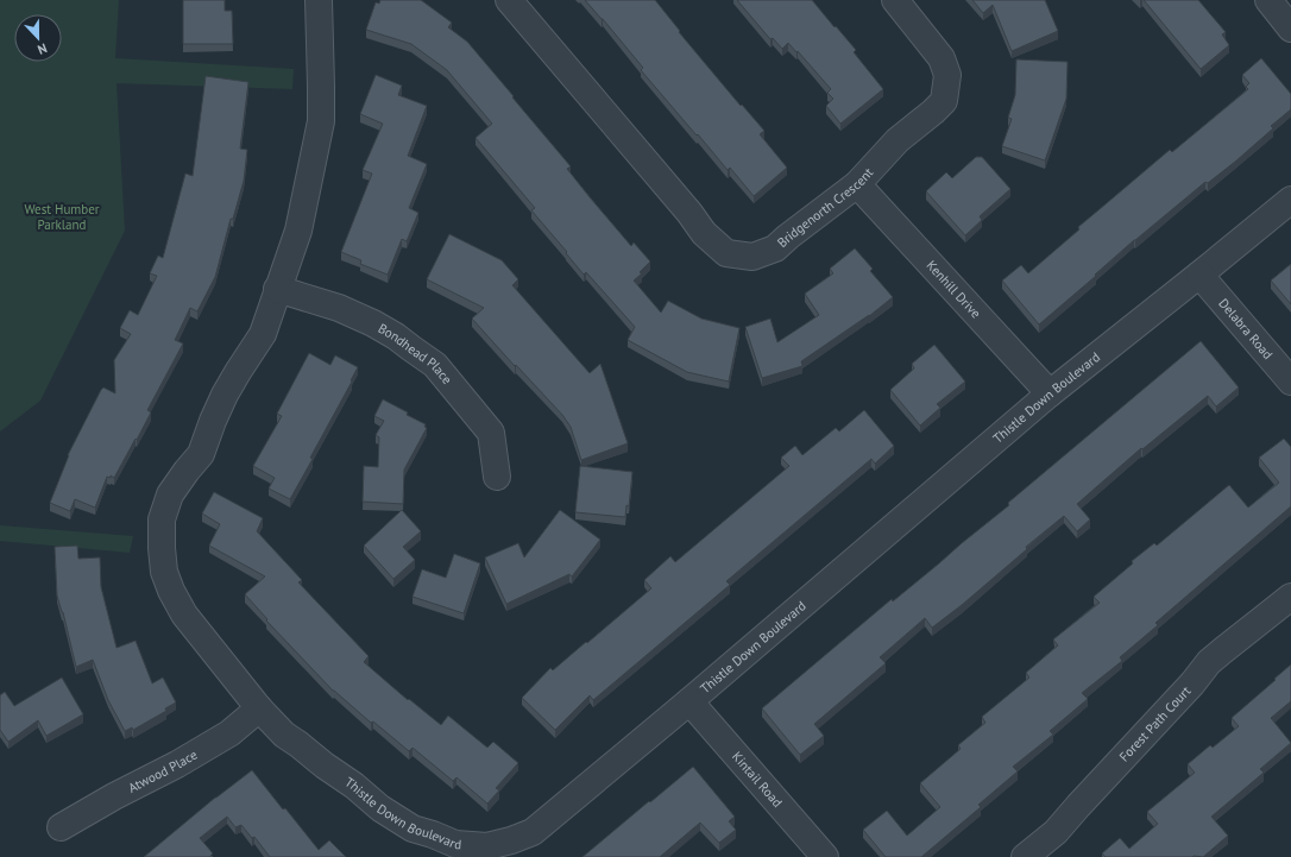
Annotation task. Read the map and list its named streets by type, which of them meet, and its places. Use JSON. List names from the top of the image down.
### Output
{
  "streets": {
    "street": [
      "Bridgenorth Crescent",
      "Kenhill Drive",
      "Delabra Road",
      "Bondhead Place",
      "Thistle Down Boulevard",
      "Forest Path Court",
      "Atwood Place",
      "Kintail Road"
    ]
  },
  "crossings": [
    ["Bridgenorth Crescent", "Kenhill Drive"],
    ["Kenhill Drive", "Thistle Down Boulevard"],
    ["Delabra Road", "Thistle Down Boulevard"],
    ["Bondhead Place", "Thistle Down Boulevard"],
    ["Thistle Down Boulevard", "Atwood Place"],
    ["Thistle Down Boulevard", "Kintail Road"]
  ],
  "parks": ["West Humber Parkland"],
  "north": "bottom"
}
